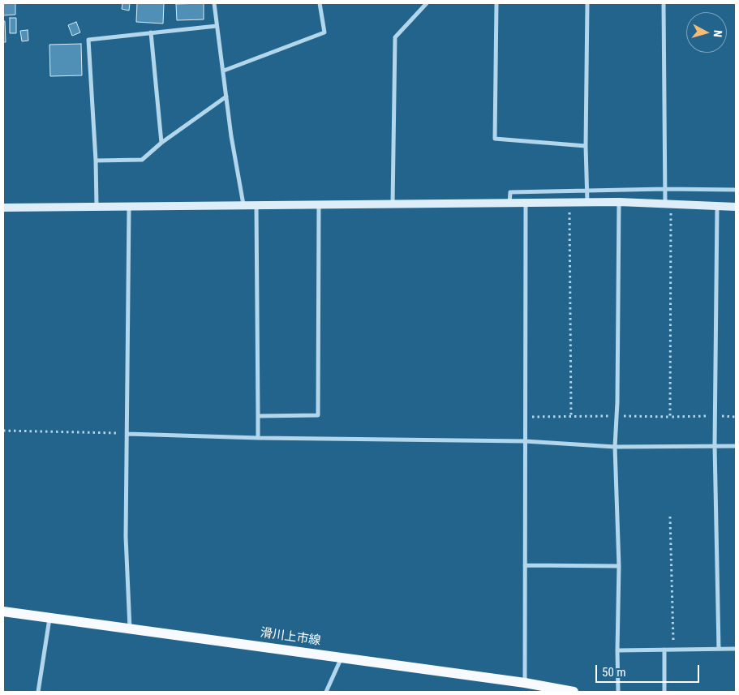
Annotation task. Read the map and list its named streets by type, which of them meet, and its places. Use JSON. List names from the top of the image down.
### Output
{
  "streets": {
    "main road": ["滑川上市線"]
  },
  "scale_bar": "50 m",
  "north": "right"
}
